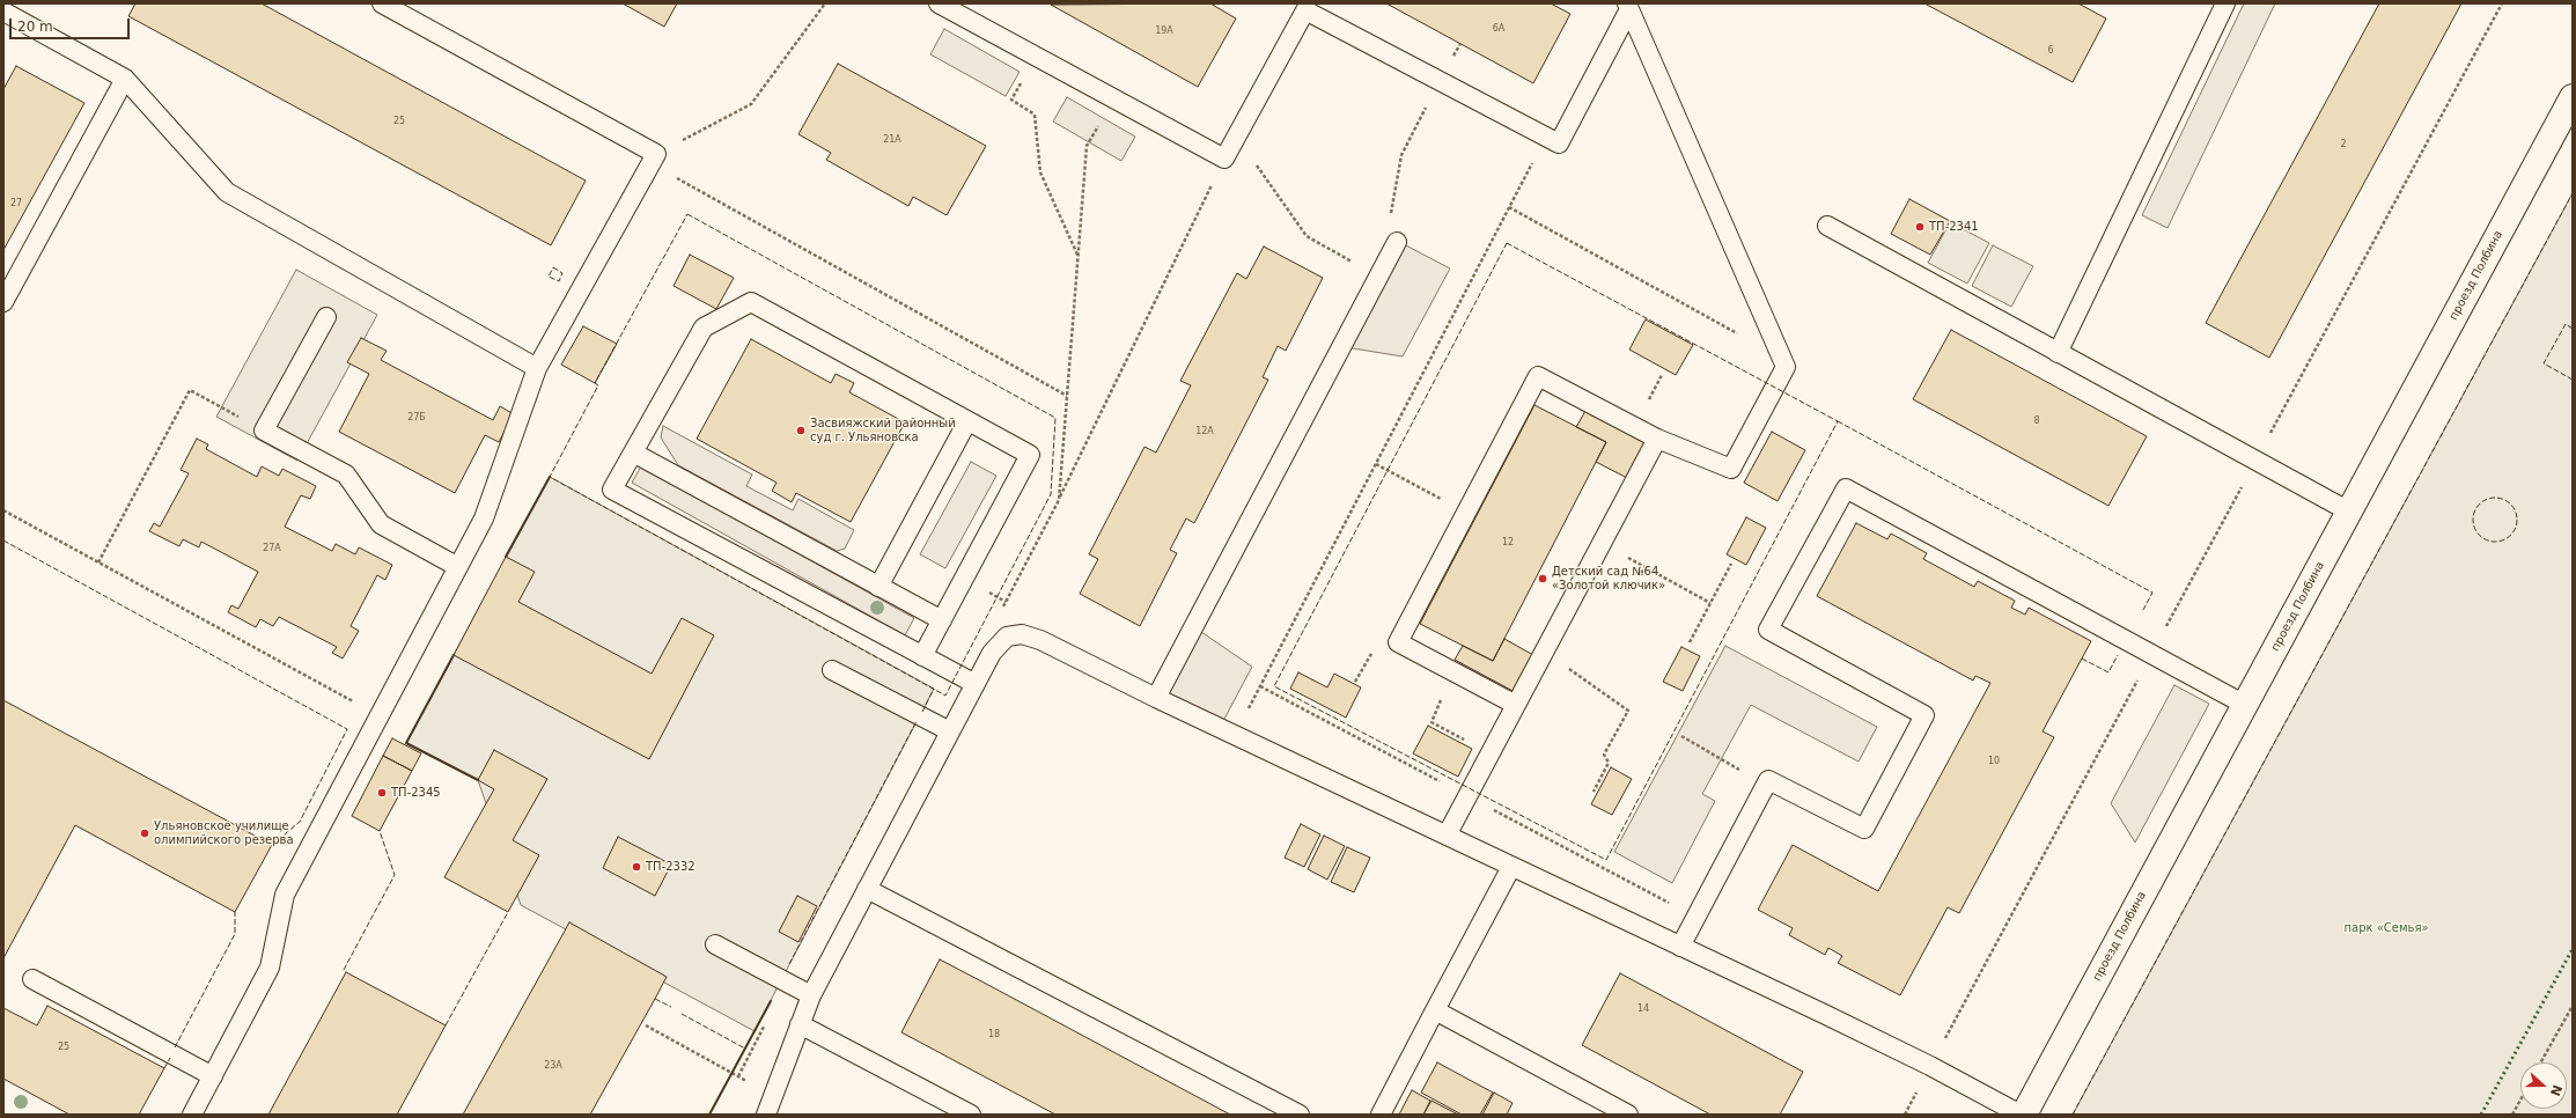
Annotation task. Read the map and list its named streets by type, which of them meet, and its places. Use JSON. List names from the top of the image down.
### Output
{
  "streets": {
    "street": ["проезд Полбина"]
  },
  "parks": ["парк «Семья»"],
  "places": [
    "ТП-2341",
    "Засвияжский районный суд г. Ульяновска",
    "Детский сад №64 «Золотой ключик»",
    "ТП-2345",
    "Ульяновское училище олимпийского резерва",
    "ТП-2332"
  ],
  "house_numbers": [
    "6А",
    "19А",
    "6",
    "25",
    "21А",
    "2",
    "27",
    "27Б",
    "8",
    "12А",
    "12",
    "27А",
    "10",
    "14",
    "18",
    "25",
    "23А"
  ],
  "scale_bar": "20 m",
  "north": "right"
}
